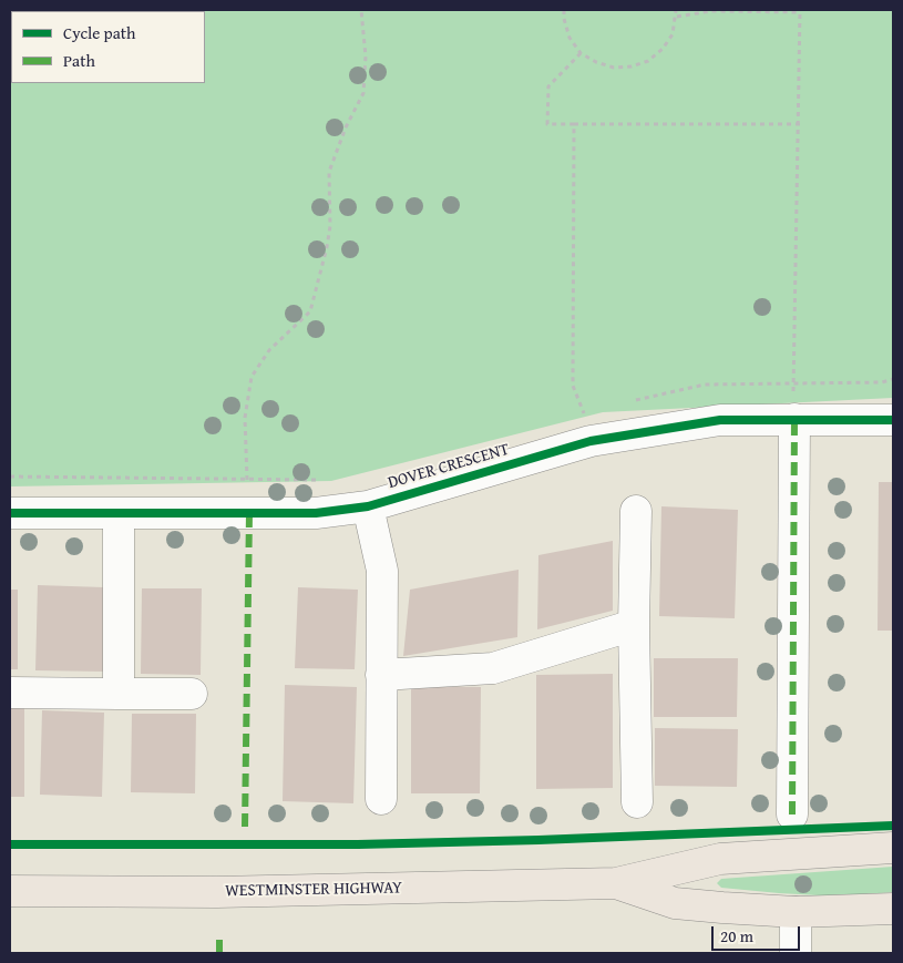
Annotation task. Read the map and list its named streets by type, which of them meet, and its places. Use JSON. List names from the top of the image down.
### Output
{
  "streets": {
    "main road": ["WESTMINSTER HIGHWAY"],
    "street": ["DOVER CRESCENT"]
  },
  "legend": ["Cycle path", "Path"],
  "scale_bar": "20 m"
}
